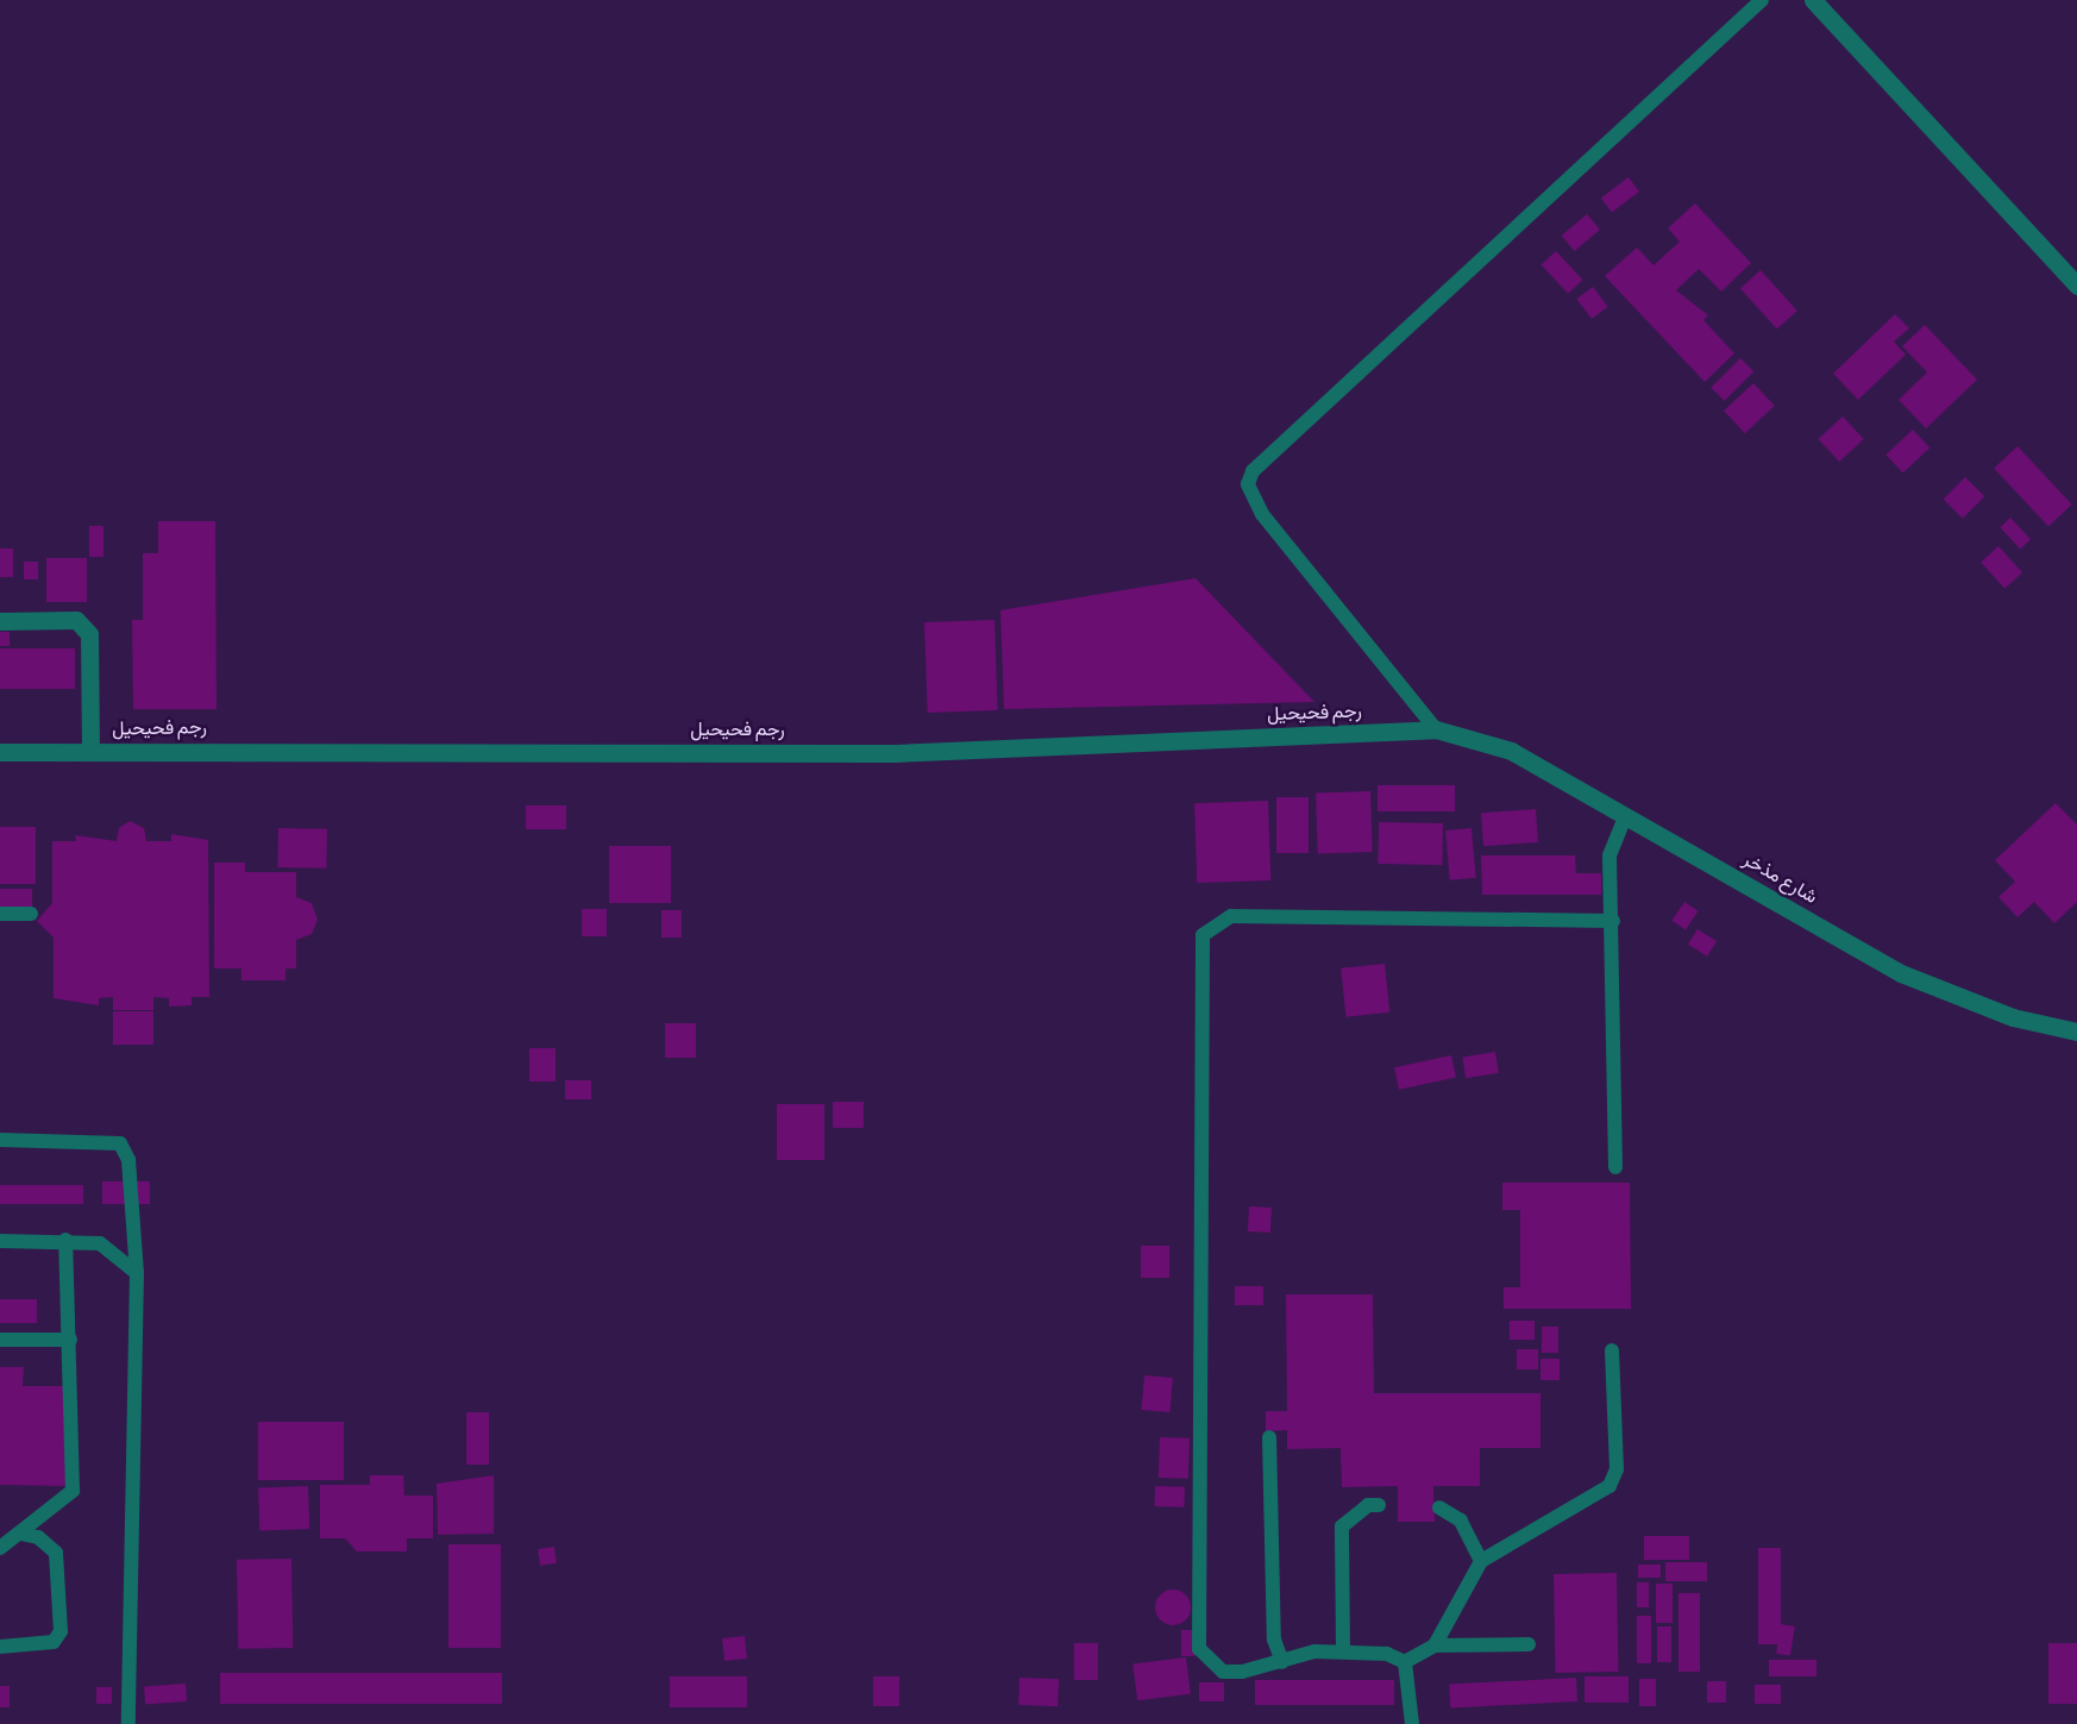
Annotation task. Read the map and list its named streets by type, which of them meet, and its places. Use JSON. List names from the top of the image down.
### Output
{
  "streets": {
    "street": ["رجم فحيحيل", "شارع مذخر"]
  },
  "crossings": [
    ["رجم فحيحيل", "شارع مذخر"]
  ]
}
